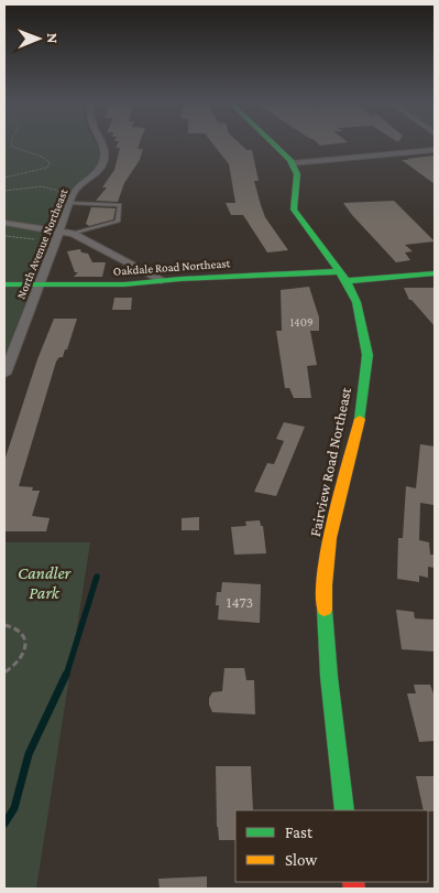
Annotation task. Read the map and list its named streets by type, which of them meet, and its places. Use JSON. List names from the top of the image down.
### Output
{
  "streets": {
    "street": ["North Avenue Northeast", "Oakdale Road Northeast", "Fairview Road Northeast"]
  },
  "crossings": [
    ["North Avenue Northeast", "Oakdale Road Northeast"],
    ["Oakdale Road Northeast", "Fairview Road Northeast"]
  ],
  "parks": ["Candler Park"],
  "house_numbers": ["1409", "1473"],
  "legend": ["Fast", "Slow"],
  "north": "right"
}
